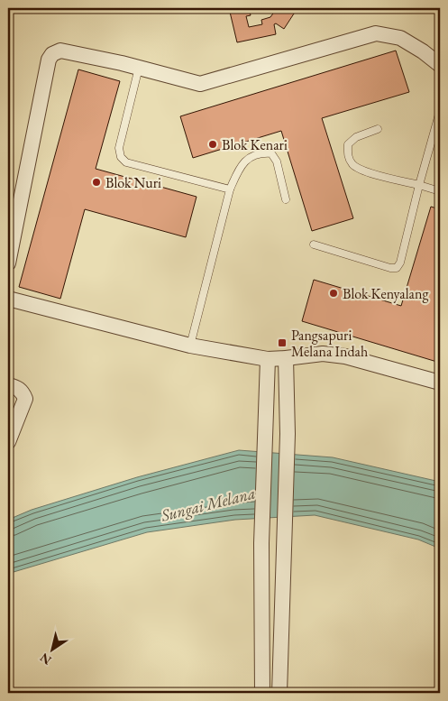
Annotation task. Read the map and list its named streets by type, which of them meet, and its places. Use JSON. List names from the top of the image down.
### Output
{
  "water": ["Sungai Melana"],
  "places": {
    "other": ["Blok Kenari", "Blok Nuri", "Blok Kenyalang"],
    "transit": ["Pangsapuri Melana Indah"]
  },
  "north": "bottom left"
}
